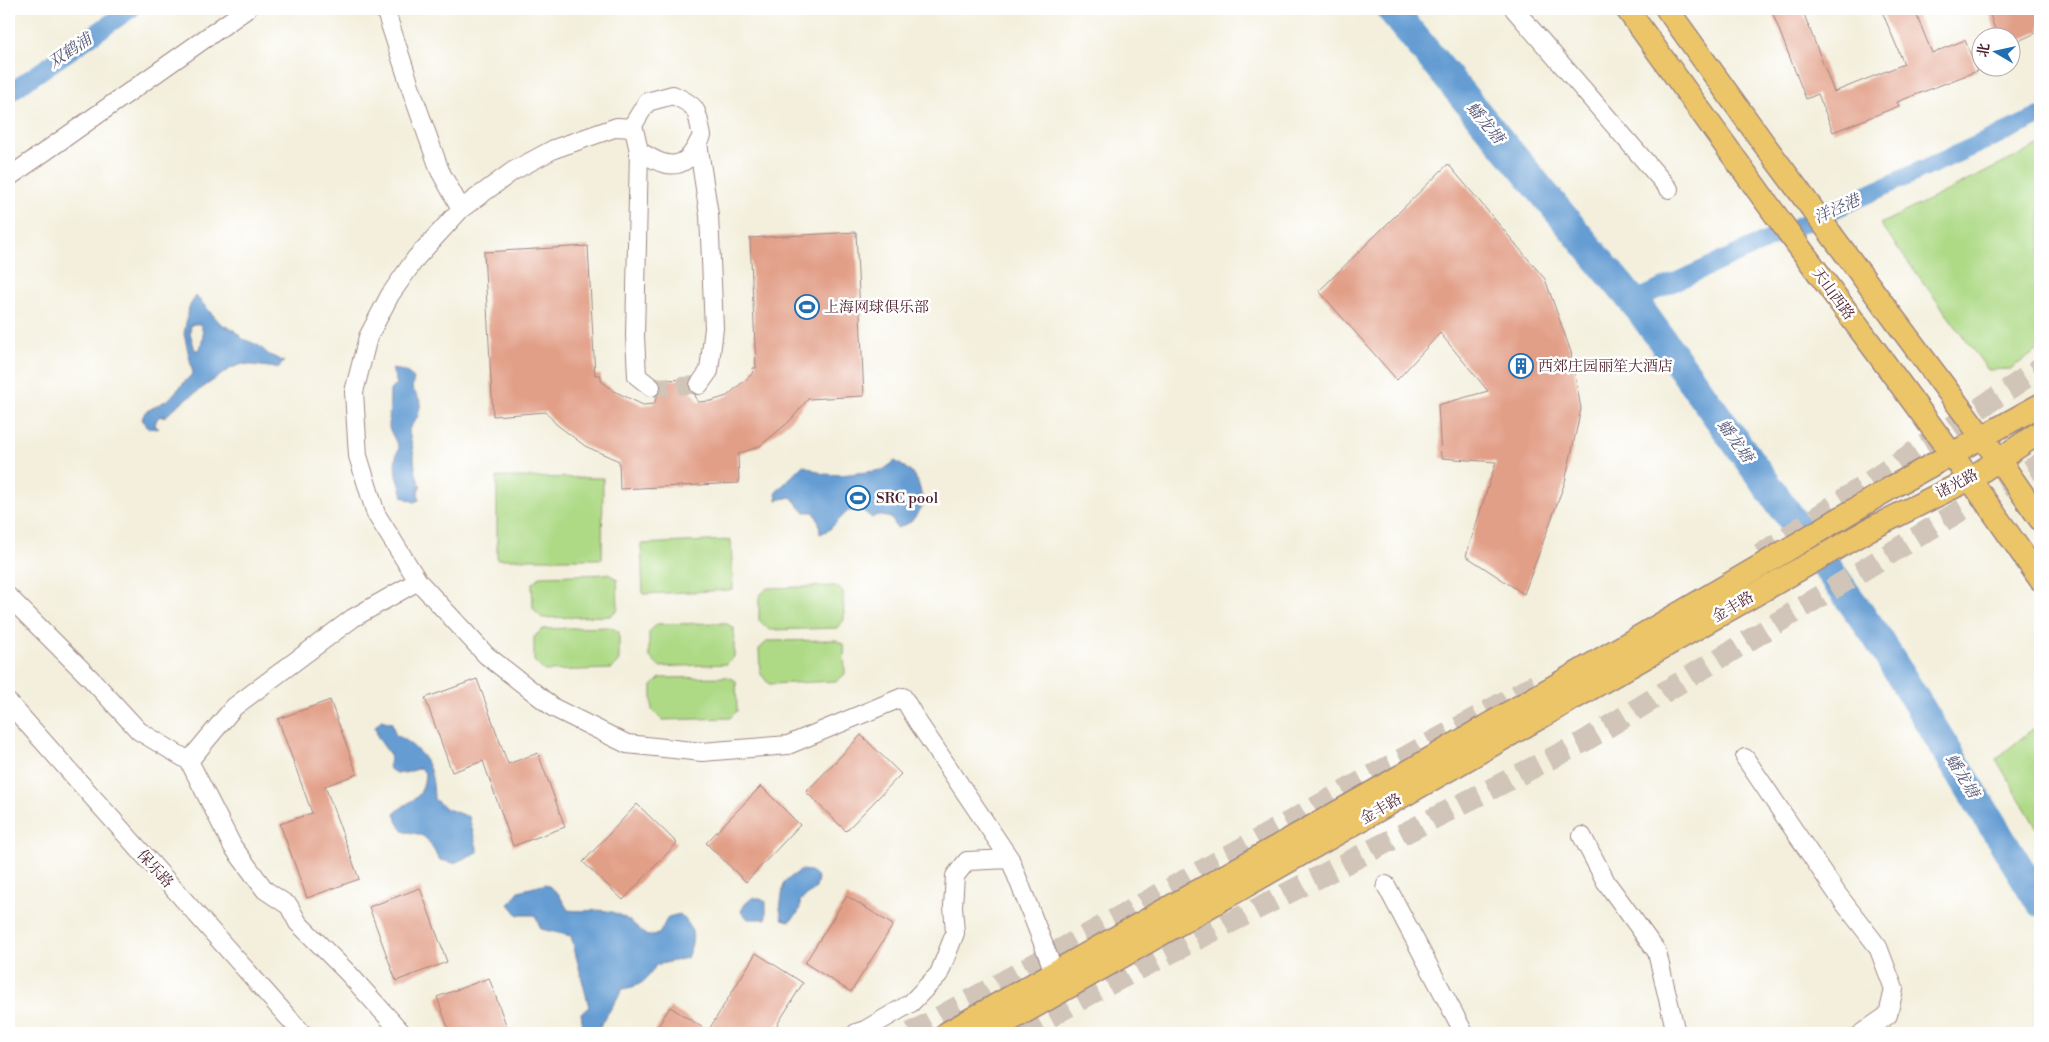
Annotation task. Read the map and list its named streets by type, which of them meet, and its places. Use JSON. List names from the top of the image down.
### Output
{
  "streets": {
    "main road": ["天山西路", "诸光路", "金丰路"],
    "street": ["保乐路"]
  },
  "crossings": [
    ["天山西路", "诸光路"],
    ["诸光路", "金丰路"]
  ],
  "water": ["双鹤浦", "蟠龙塘", "洋泾港"],
  "places": {
    "sports": ["上海网球俱乐部", "SRC pool"],
    "building": ["西郊庄园丽笙大酒店"]
  },
  "north": "left"
}
